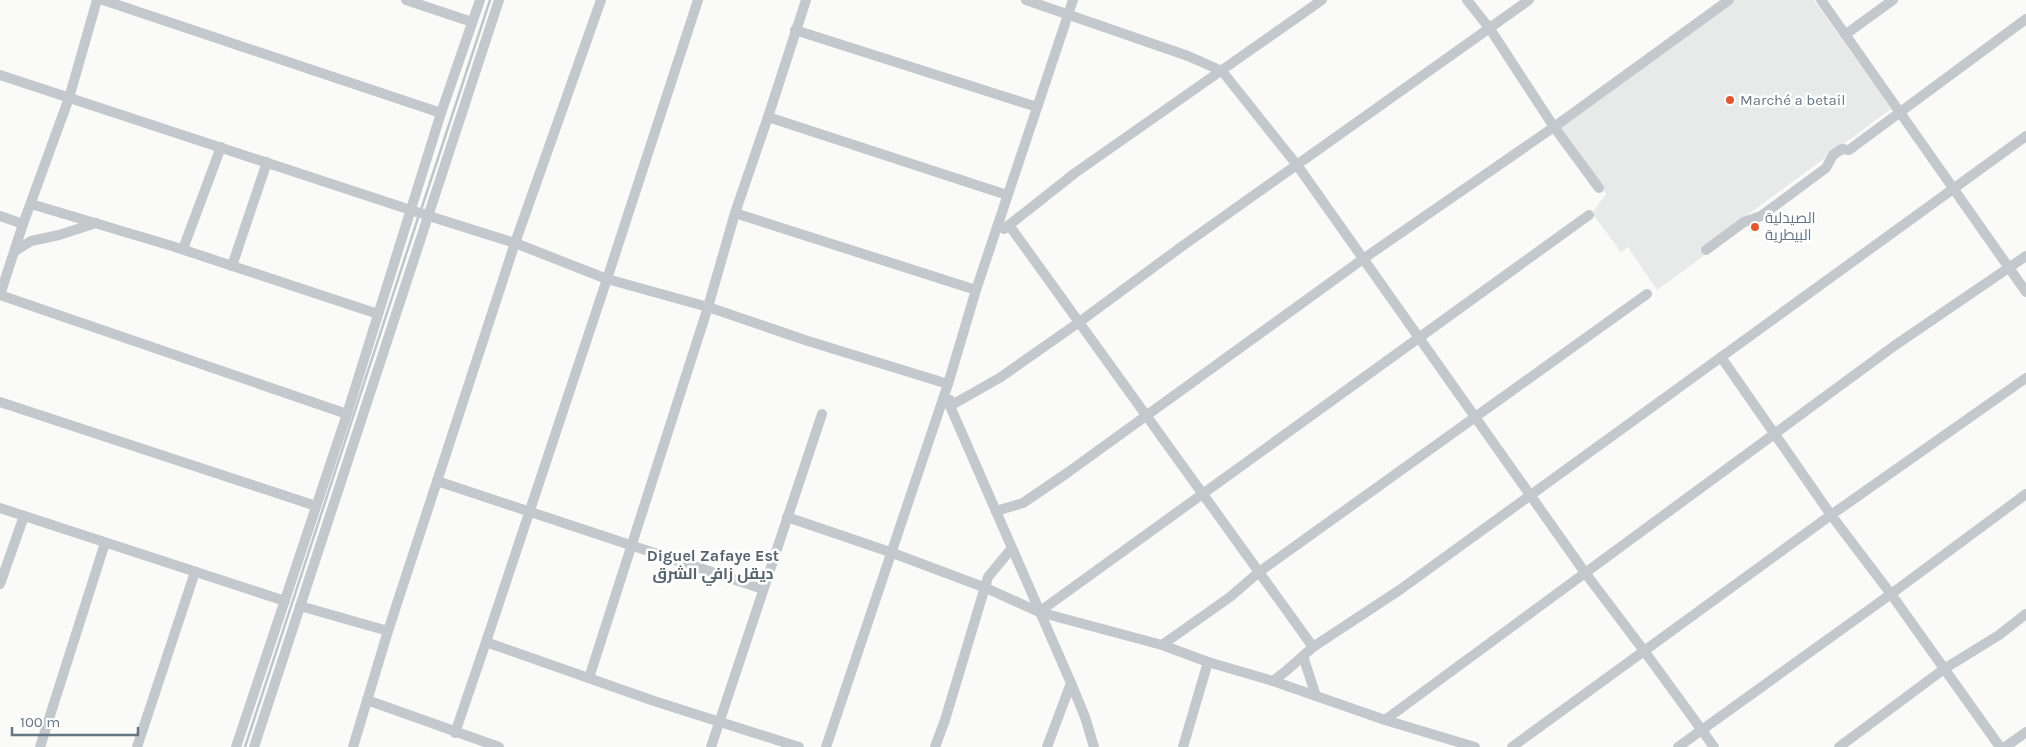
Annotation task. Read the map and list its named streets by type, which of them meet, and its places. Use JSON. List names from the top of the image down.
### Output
{
  "districts": ["Diguel Zafaye Est ديقل زافي الشرق"],
  "places": ["Marché a betail", "الصيدلية البيطرية"],
  "scale_bar": "100 m"
}
